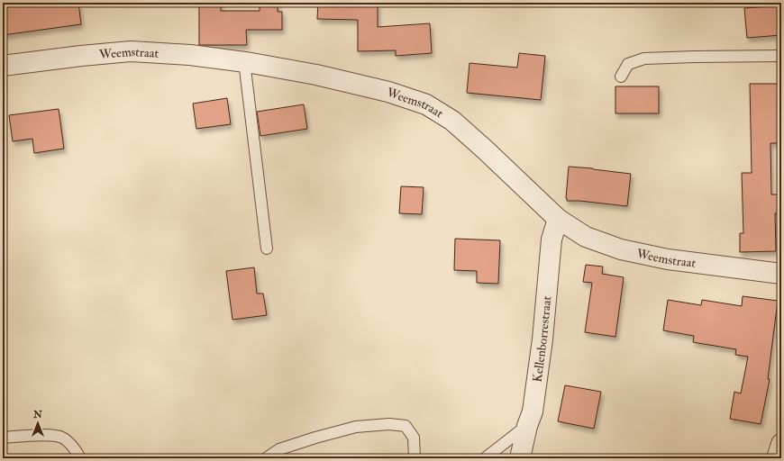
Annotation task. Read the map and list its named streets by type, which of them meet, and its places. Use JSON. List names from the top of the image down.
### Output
{
  "streets": {
    "street": ["Weemstraat", "Kellenborrestraat"]
  },
  "crossings": [
    ["Weemstraat", "Kellenborrestraat"]
  ],
  "north": "top"
}
